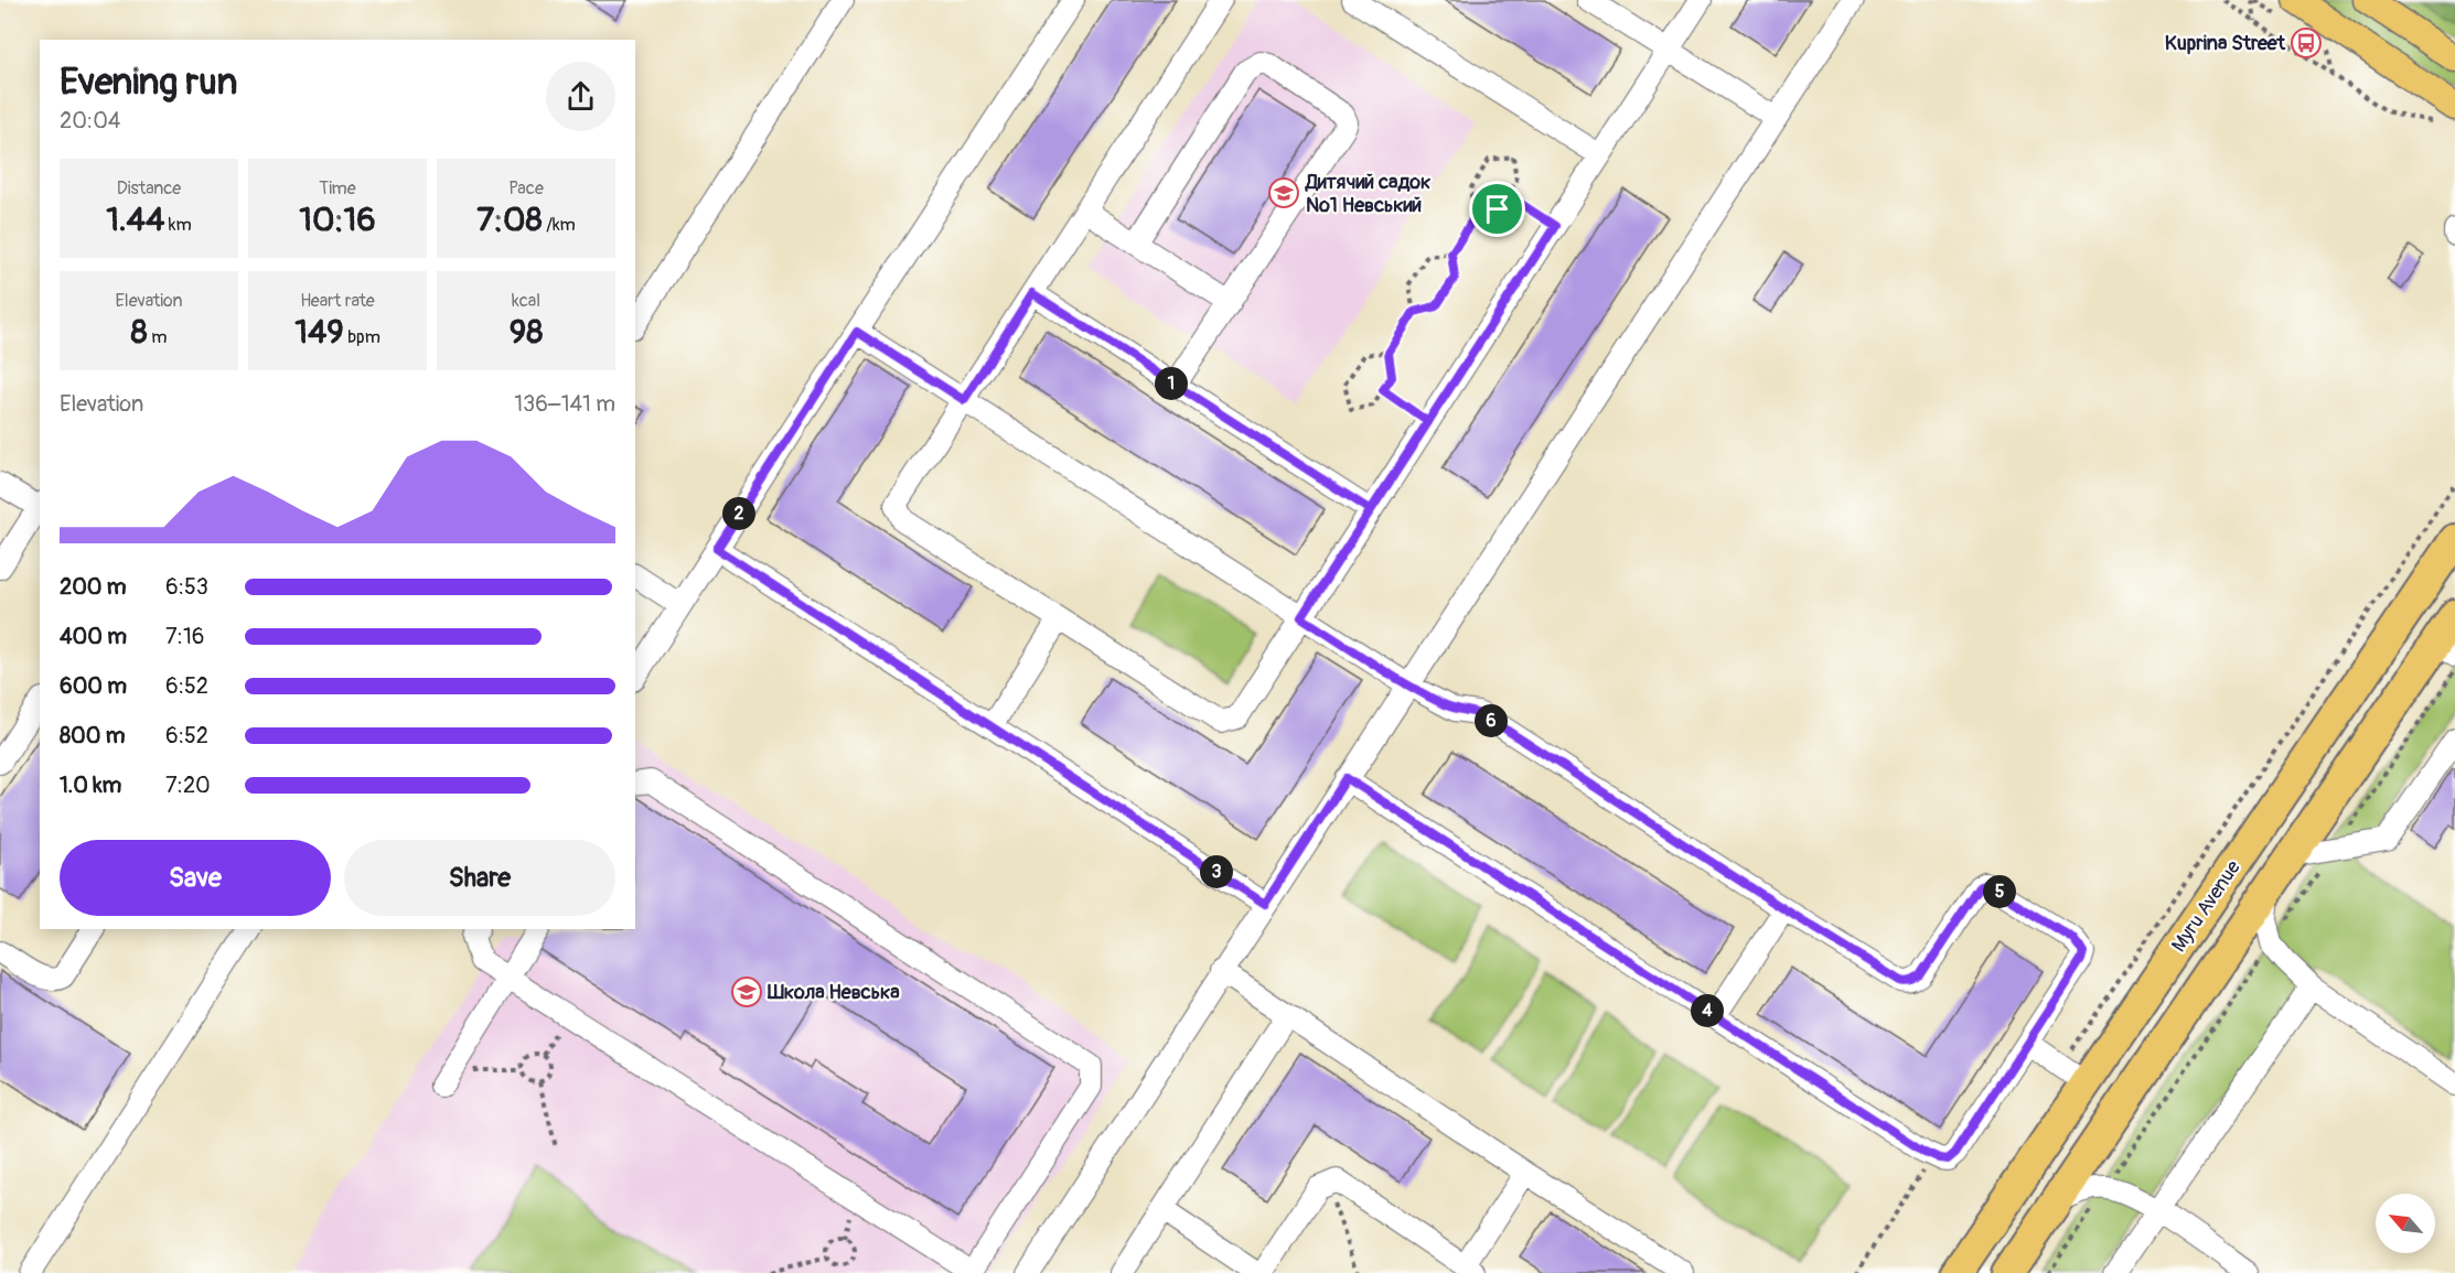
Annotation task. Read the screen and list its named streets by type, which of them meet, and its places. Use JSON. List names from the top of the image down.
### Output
{
  "streets": {
    "highway": ["Myru Avenue"]
  },
  "places": {
    "bus stop": ["Kuprina Street"],
    "school or university": ["Дитячий садок №1 Невський", "Школа Невська"]
  },
  "north": "top left",
  "page": {
    "heading": ["Evening run", "20:04"],
    "stats": [
      ["Distance", "1.44 km"],
      ["Time", "10:16"],
      ["Pace", "7:08 /km"],
      ["Elevation", "8 m"],
      ["Heart rate", "149 bpm"],
      ["kcal", "98"]
    ],
    "pins": [
      "1",
      "2",
      "6",
      "3",
      "5",
      "4"
    ],
    "chart": ["Elevation", "136–141 m"],
    "list": [
      {
        "name": "200 m",
        "note": "6:53"
      },
      {
        "name": "400 m",
        "note": "7:16"
      },
      {
        "name": "600 m",
        "note": "6:52"
      },
      {
        "name": "800 m",
        "note": "6:52"
      },
      {
        "name": "1.0 km",
        "note": "7:20"
      }
    ],
    "buttons": ["Save", "Share"]
  }
}
